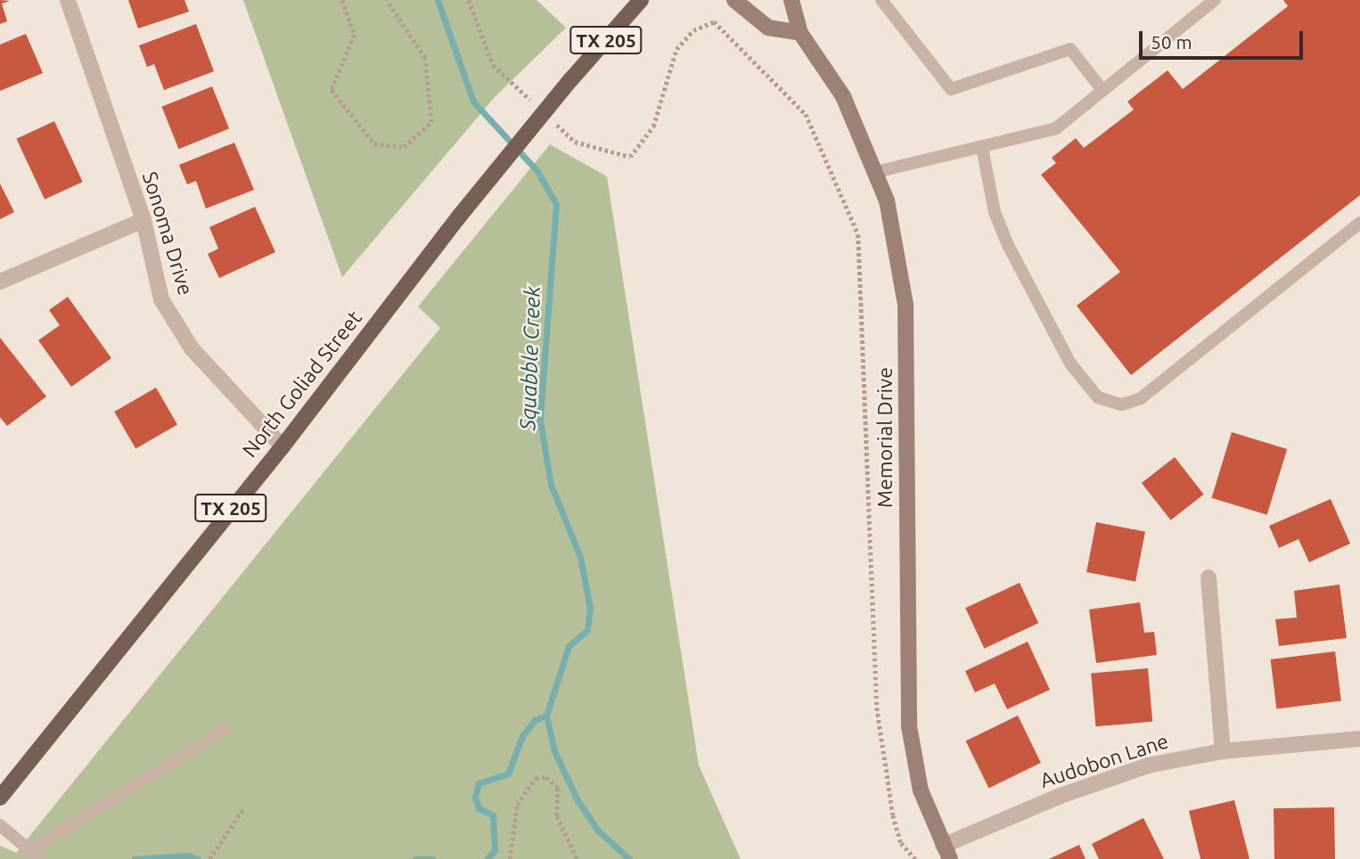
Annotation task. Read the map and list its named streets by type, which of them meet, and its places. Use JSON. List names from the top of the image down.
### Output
{
  "streets": {
    "main road": ["TX 205", "North Goliad Street"],
    "street": ["Sonoma Drive", "Memorial Drive", "Audobon Lane"]
  },
  "crossings": [
    ["Sonoma Drive", "North Goliad Street"],
    ["Memorial Drive", "Audobon Lane"]
  ],
  "water": ["Squabble Creek"],
  "scale_bar": "50 m"
}
